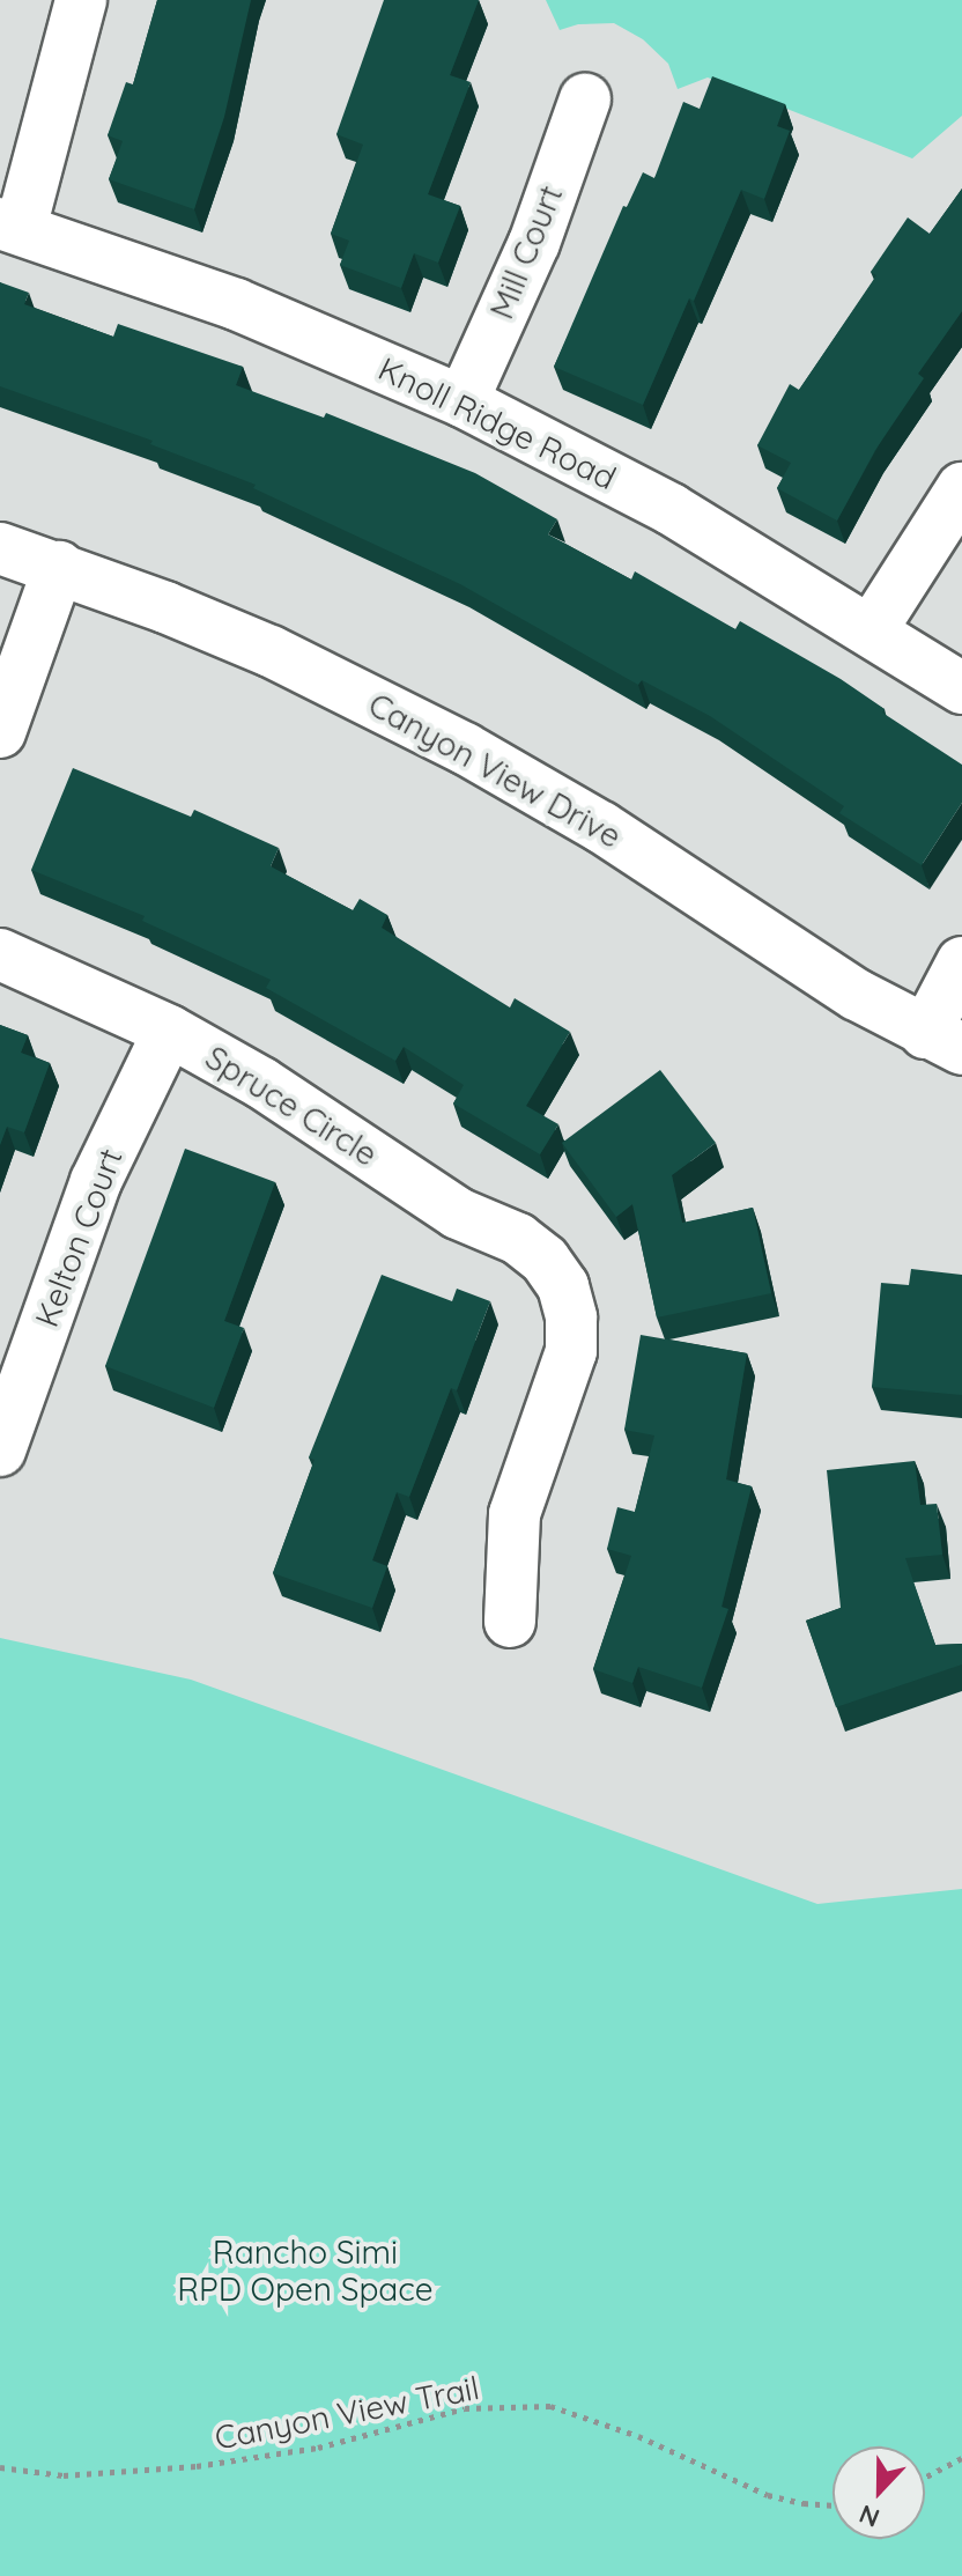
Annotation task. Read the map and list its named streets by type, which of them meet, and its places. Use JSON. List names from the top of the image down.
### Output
{
  "streets": {
    "street": [
      "Mill Court",
      "Knoll Ridge Road",
      "Canyon View Drive",
      "Spruce Circle",
      "Kelton Court"
    ],
    "path": ["Canyon View Trail"]
  },
  "crossings": [
    ["Mill Court", "Knoll Ridge Road"],
    ["Spruce Circle", "Kelton Court"]
  ],
  "parks": ["Rancho Simi RPD Open Space"],
  "north": "bottom"
}
